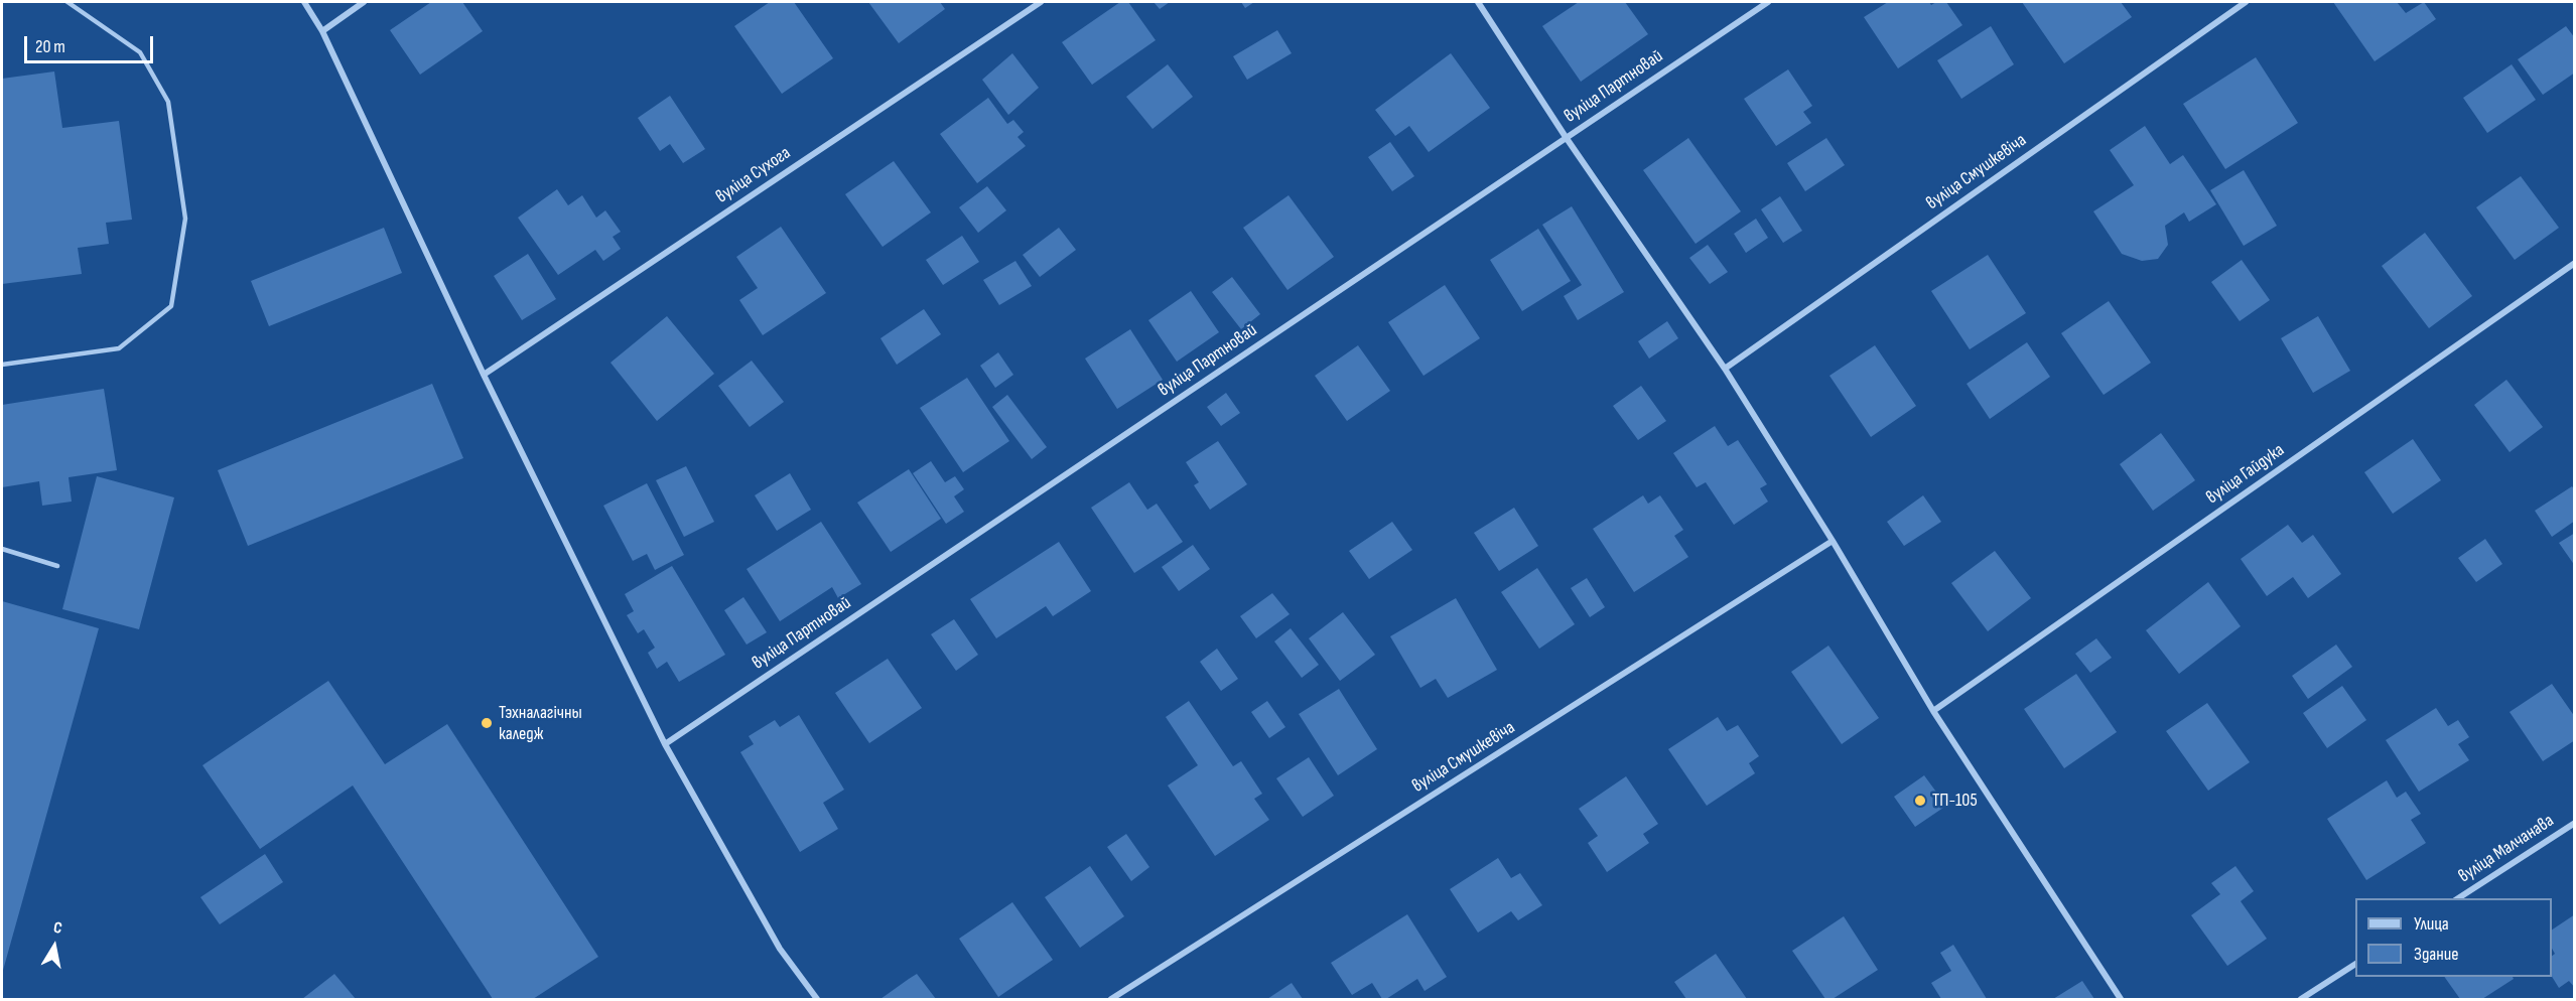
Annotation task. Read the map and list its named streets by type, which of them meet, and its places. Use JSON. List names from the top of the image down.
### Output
{
  "streets": {
    "street": [
      "вуліца Партновай",
      "вуліца Смушкевіча",
      "вуліца Сухога",
      "вуліца Гайдука",
      "вуліца Малчанава"
    ]
  },
  "places": ["Тэхналагічны каледж", "ТП-105"],
  "legend": ["Улица", "Здание"],
  "scale_bar": "20 m",
  "north": "top"
}
